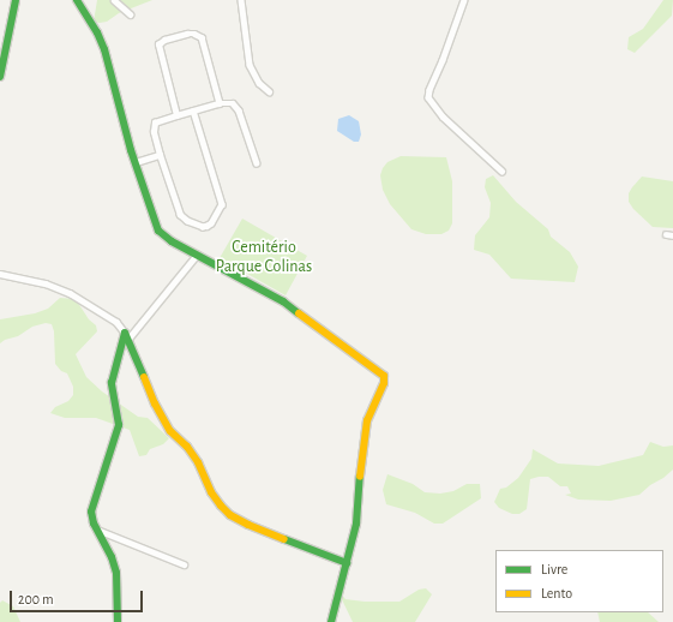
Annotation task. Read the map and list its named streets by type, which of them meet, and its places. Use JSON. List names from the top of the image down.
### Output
{
  "parks": ["Cemitério Parque Colinas"],
  "legend": ["Livre", "Lento"],
  "scale_bar": "200 m"
}
